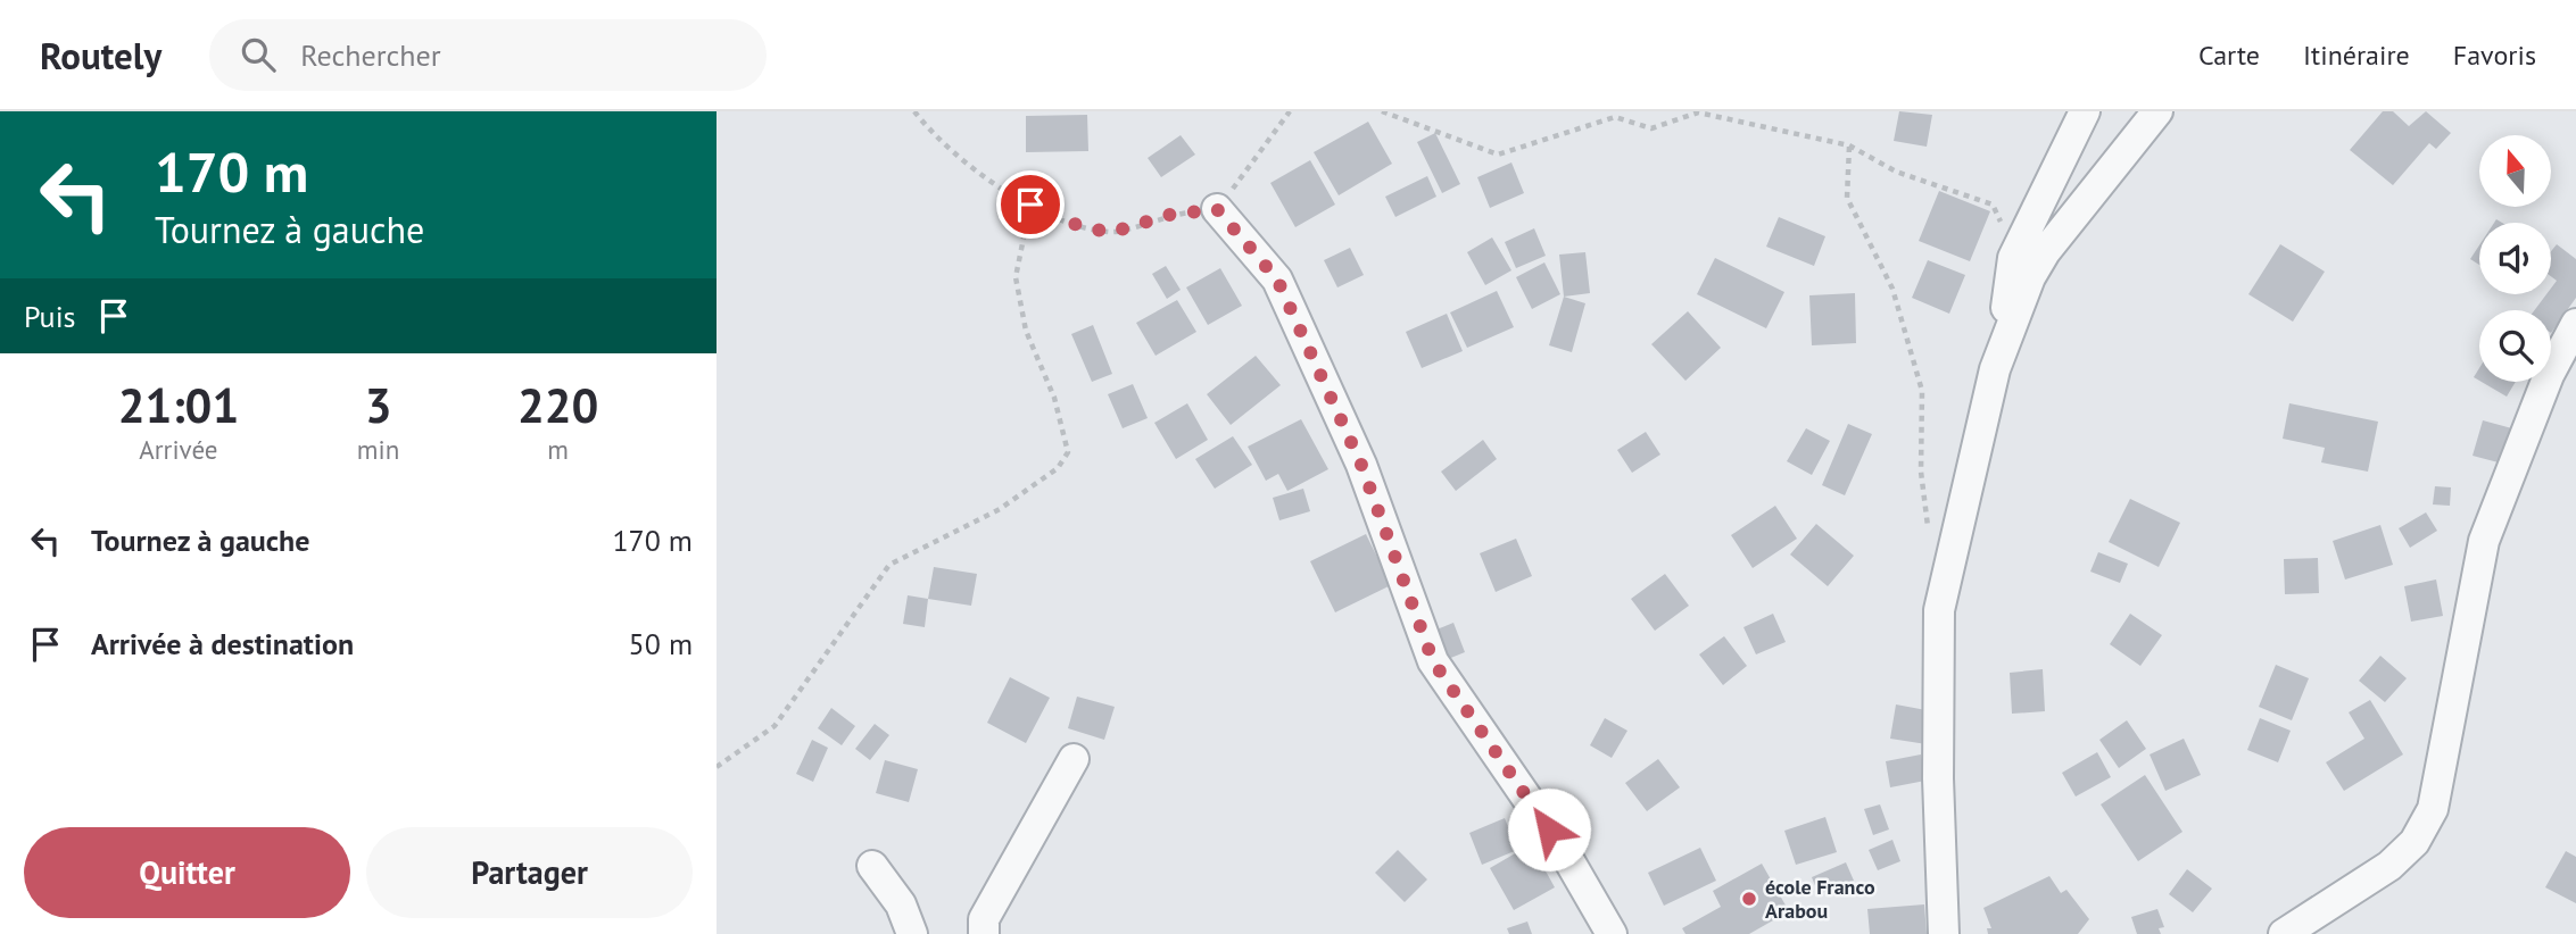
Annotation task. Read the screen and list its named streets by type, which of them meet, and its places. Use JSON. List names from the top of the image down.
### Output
{
  "places": ["école Franco Arabou"],
  "north": "top",
  "page": {
    "header": "Routely",
    "search": "Rechercher",
    "nav": ["Carte", "Itinéraire", "Favoris"],
    "turn": ["170 m", "Tournez à gauche"],
    "then": "Puis",
    "eta": [
      "21:01",
      "Arrivée",
      "3",
      "min",
      "220",
      "m"
    ],
    "list": [
      {
        "name": "Tournez à gauche",
        "value": "170 m"
      },
      {
        "name": "Arrivée à destination",
        "value": "50 m"
      }
    ],
    "buttons": ["Quitter", "Partager"]
  }
}
